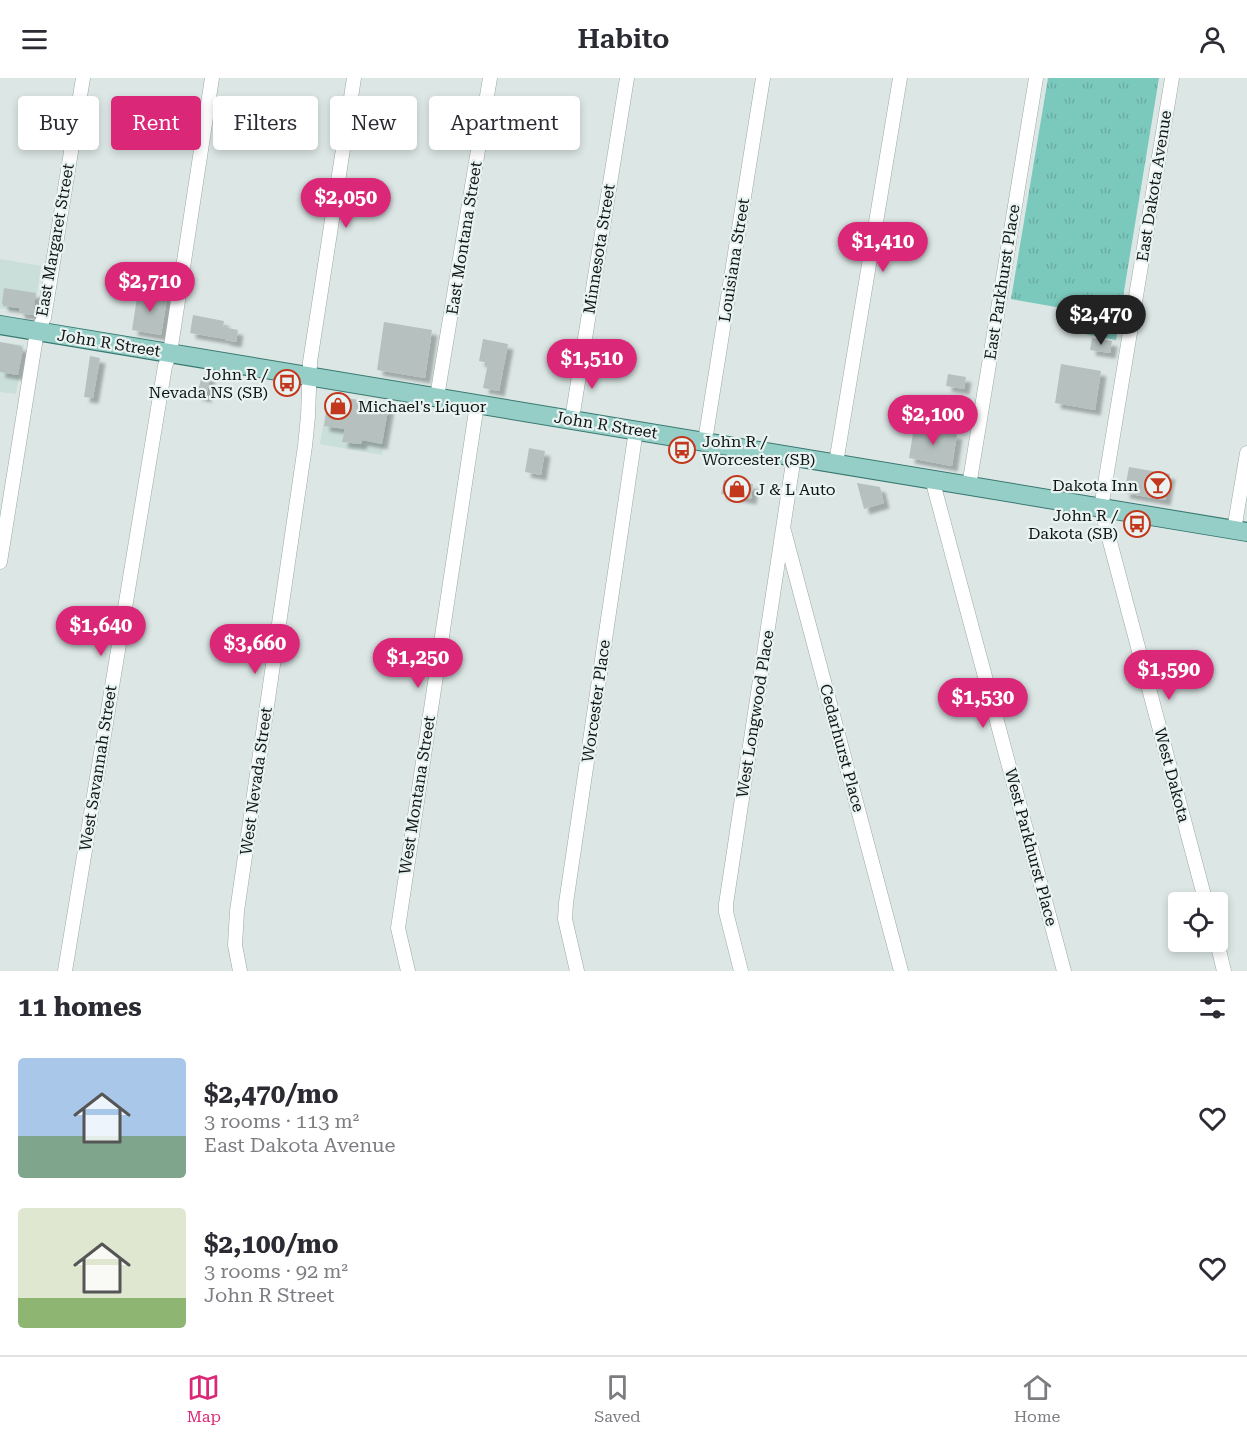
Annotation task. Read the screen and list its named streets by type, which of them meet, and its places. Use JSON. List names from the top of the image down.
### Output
{
  "streets": {
    "main road": ["John R Street"],
    "street": [
      "East Dakota Avenue",
      "East Montana Street",
      "East Margaret Street",
      "Minnesota Street",
      "Louisiana Street",
      "East Parkhurst Place",
      "Worcester Place",
      "West Longwood Place",
      "Cedarhurst Place",
      "West Savannah Street",
      "West Dakota",
      "West Nevada Street",
      "West Montana Street",
      "West Parkhurst Place"
    ]
  },
  "crossings": [
    ["East Dakota Avenue", "John R Street"],
    ["East Dakota Avenue", "West Dakota"],
    ["East Montana Street", "John R Street"],
    ["East Margaret Street", "John R Street"],
    ["Minnesota Street", "John R Street"],
    ["Louisiana Street", "John R Street"],
    ["East Parkhurst Place", "John R Street"],
    ["John R Street", "Worcester Place"],
    ["John R Street", "West Longwood Place"],
    ["John R Street", "West Savannah Street"],
    ["John R Street", "West Dakota"],
    ["John R Street", "West Nevada Street"],
    ["John R Street", "West Montana Street"],
    ["John R Street", "West Parkhurst Place"],
    ["West Longwood Place", "Cedarhurst Place"]
  ],
  "places": {
    "bus stop": ["John R / Nevada NS (SB)", "John R / Worcester (SB)", "John R / Dakota (SB)"],
    "shop": ["Michael's Liquor", "J & L Auto"],
    "bar": ["Dakota Inn"]
  },
  "page": {
    "header": "Habito",
    "chip": [
      "Buy",
      "Rent",
      "Filters",
      "New",
      "Apartment"
    ],
    "price": [
      "$2,050",
      "$1,410",
      "$2,710",
      "$2,470",
      "$1,510",
      "$2,100",
      "$1,640",
      "$3,660",
      "$1,250",
      "$1,590",
      "$1,530"
    ],
    "heading": "11 homes",
    "list": [
      {
        "name": "$2,470/mo",
        "note": "3 rooms · 113 m² · East Dakota Avenue"
      },
      {
        "name": "$2,100/mo",
        "note": "3 rooms · 92 m² · John R Street"
      }
    ],
    "tabs": ["Map", "Saved", "Home"]
  }
}
